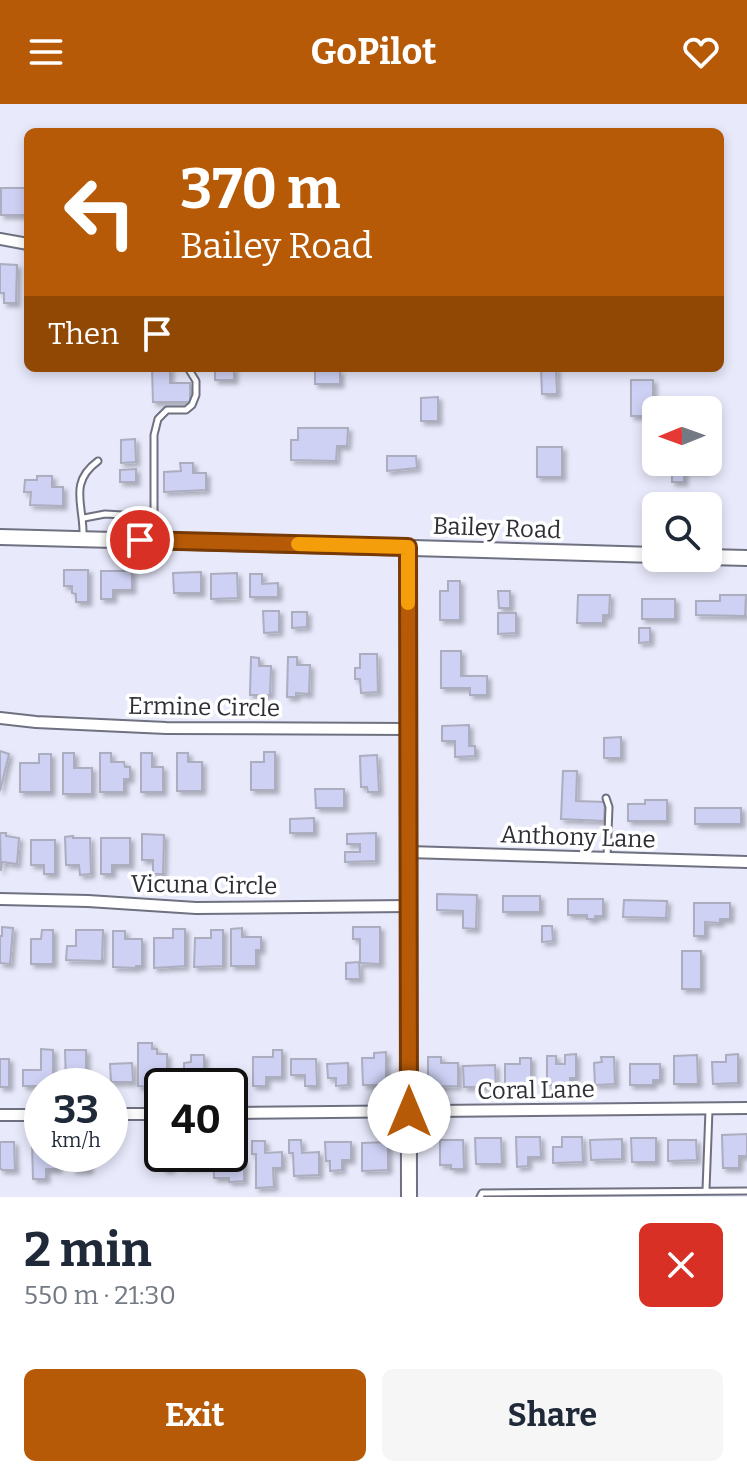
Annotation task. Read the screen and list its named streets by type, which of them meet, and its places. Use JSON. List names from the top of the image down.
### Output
{
  "streets": {
    "street": [
      "Bailey Road",
      "Ermine Circle",
      "Anthony Lane",
      "Vicuna Circle",
      "Coral Lane"
    ]
  },
  "north": "left",
  "page": {
    "header": "GoPilot",
    "turn": ["370 m", "Bailey Road"],
    "then": "Then",
    "speed": "33 km/h",
    "limit": "40",
    "heading": ["2 min", "550 m · 21:30"],
    "buttons": ["Exit", "Share"]
  }
}
